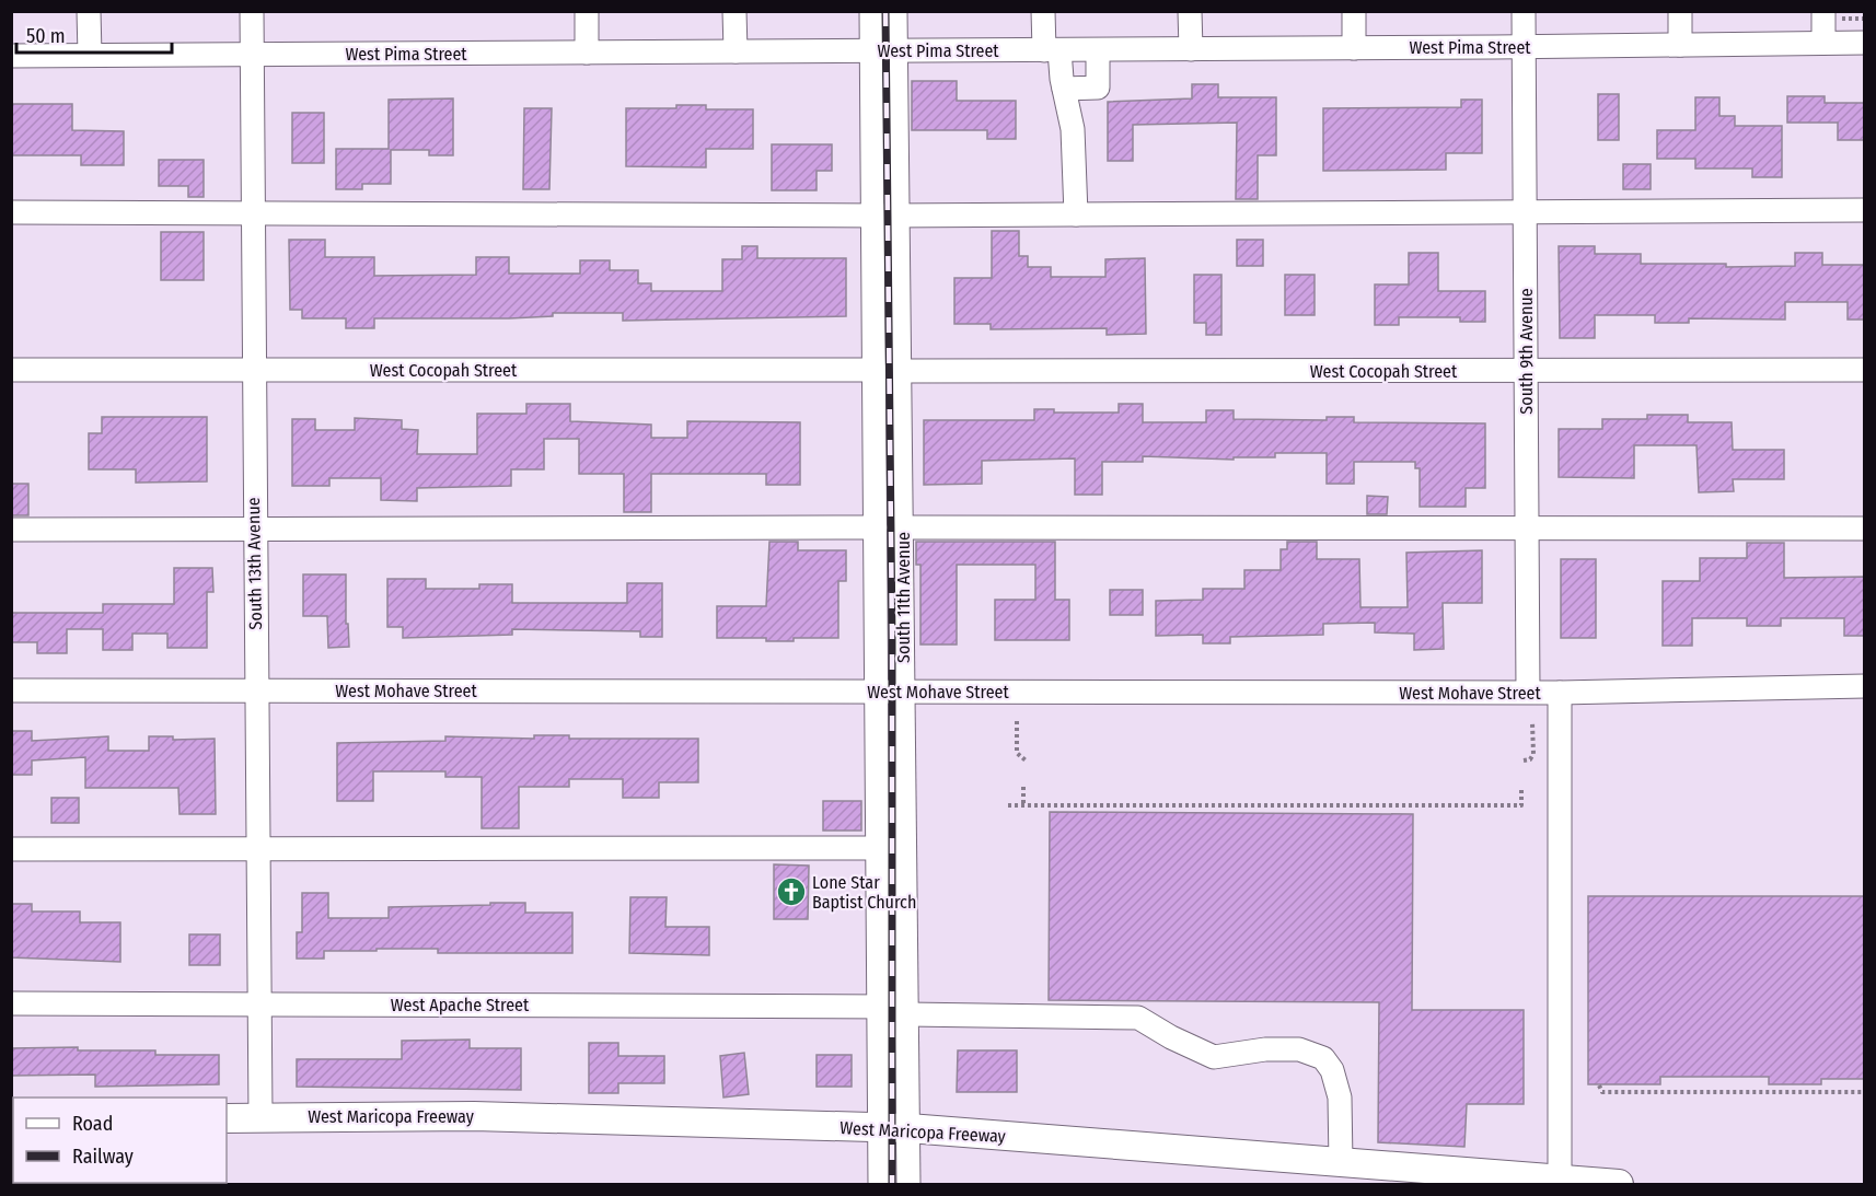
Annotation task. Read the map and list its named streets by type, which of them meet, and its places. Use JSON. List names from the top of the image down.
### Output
{
  "streets": {
    "main road": ["West Maricopa Freeway"],
    "street": [
      "West Pima Street",
      "South 9th Avenue",
      "West Cocopah Street",
      "South 13th Avenue",
      "South 11th Avenue",
      "West Mohave Street",
      "West Apache Street"
    ]
  },
  "crossings": [
    ["West Pima Street", "South 9th Avenue"],
    ["West Pima Street", "South 13th Avenue"],
    ["West Pima Street", "South 11th Avenue"],
    ["South 9th Avenue", "West Cocopah Street"],
    ["South 9th Avenue", "West Mohave Street"],
    ["West Cocopah Street", "South 13th Avenue"],
    ["West Cocopah Street", "South 11th Avenue"],
    ["South 13th Avenue", "West Mohave Street"],
    ["South 13th Avenue", "West Apache Street"],
    ["South 13th Avenue", "West Maricopa Freeway"],
    ["South 11th Avenue", "West Mohave Street"],
    ["South 11th Avenue", "West Apache Street"],
    ["South 11th Avenue", "West Maricopa Freeway"],
    ["West Apache Street", "West Maricopa Freeway"]
  ],
  "places": {
    "church": ["Lone Star Baptist Church"]
  },
  "legend": ["Road", "Railway"],
  "scale_bar": "50 m"
}
